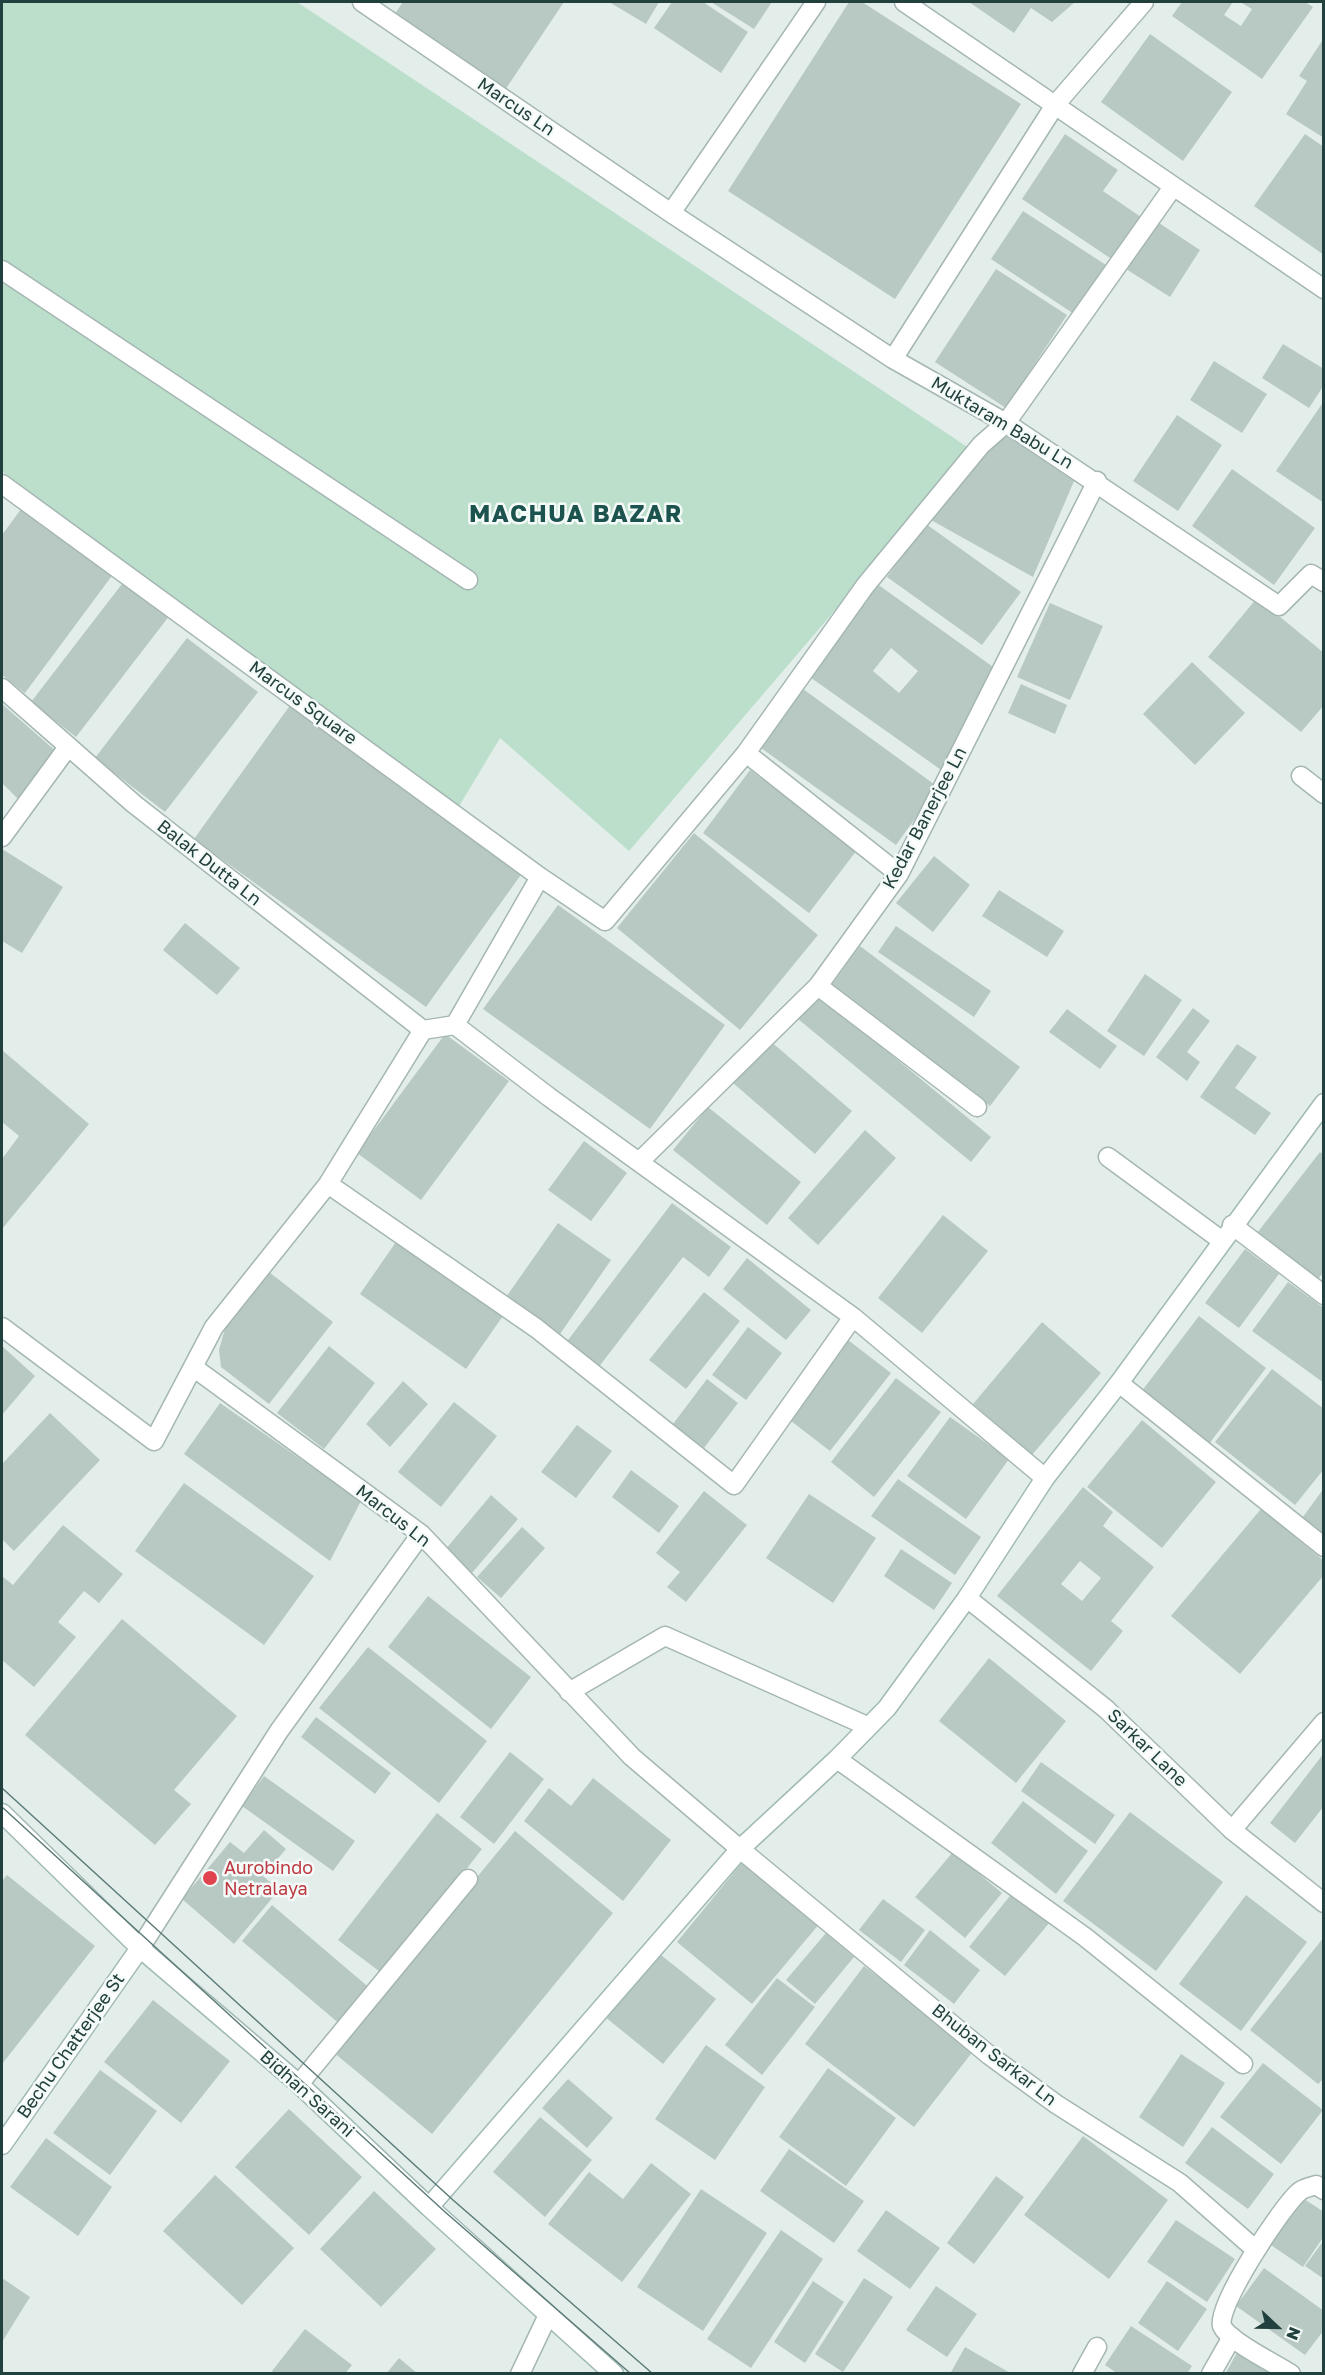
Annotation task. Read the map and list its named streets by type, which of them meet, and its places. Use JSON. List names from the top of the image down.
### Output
{
  "streets": {
    "street": [
      "Marcus Ln",
      "Muktaram Babu Ln",
      "Marcus Square",
      "Kedar Banerjee Ln",
      "Balak Dutta Ln",
      "Sarkar Lane",
      "Bechu Chatterjee St",
      "Bhuban Sarkar Ln",
      "Bidhan Sarani"
    ]
  },
  "crossings": [
    ["Marcus Ln", "Muktaram Babu Ln"],
    ["Marcus Ln", "Bechu Chatterjee St"],
    ["Marcus Ln", "Bhuban Sarkar Ln"],
    ["Muktaram Babu Ln", "Kedar Banerjee Ln"],
    ["Bechu Chatterjee St", "Bidhan Sarani"]
  ],
  "districts": ["MACHUA BAZAR"],
  "places": ["Aurobindo Netralaya"],
  "north": "right"
}
